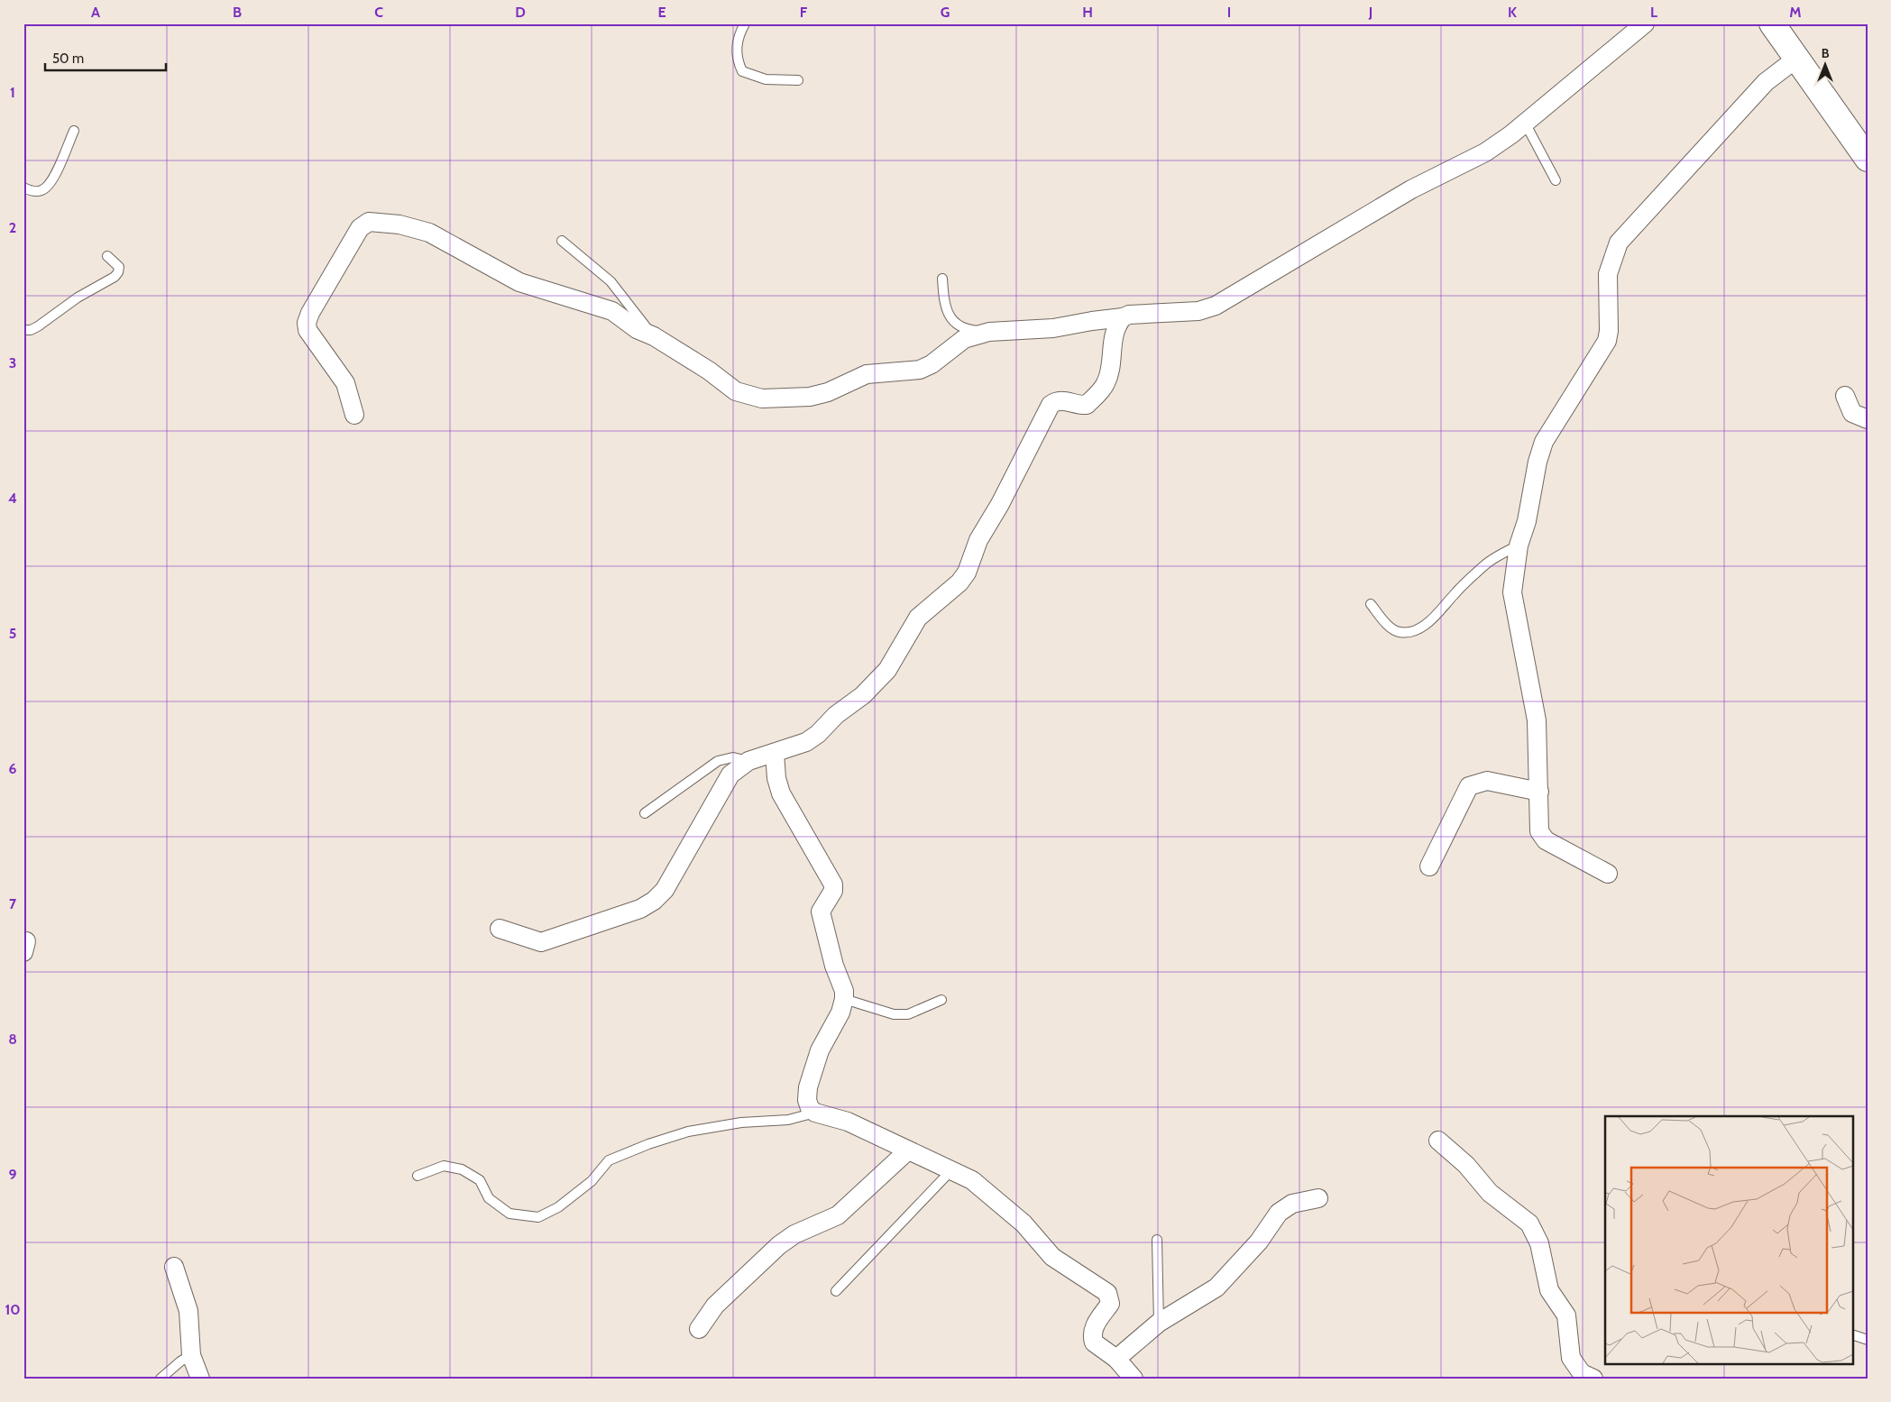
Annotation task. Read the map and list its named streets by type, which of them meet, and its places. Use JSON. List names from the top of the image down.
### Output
{
  "scale_bar": "50 m",
  "north": "top",
  "grid": {
    "columns": [
      "A",
      "B",
      "C",
      "D",
      "E",
      "F",
      "G",
      "H",
      "I",
      "J",
      "K",
      "L",
      "M"
    ],
    "rows": [
      "1",
      "2",
      "3",
      "4",
      "5",
      "6",
      "7",
      "8",
      "9",
      "10"
    ]
  }
}
